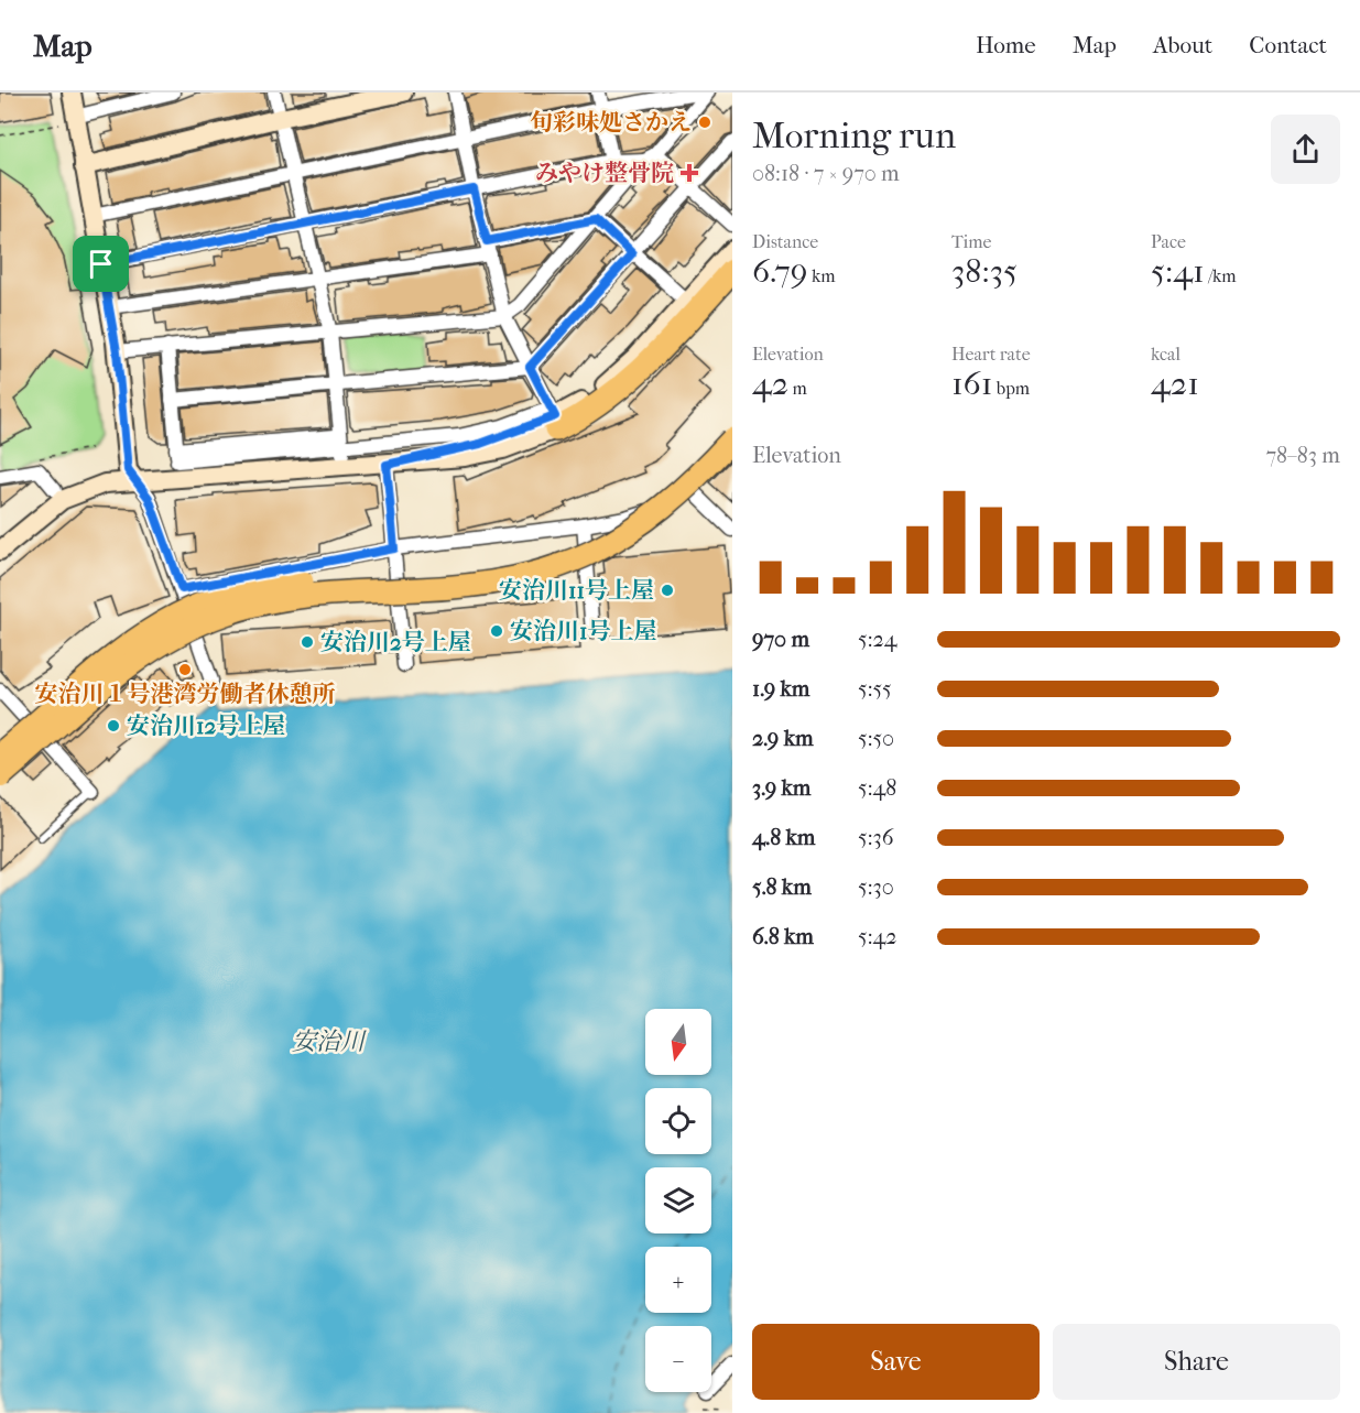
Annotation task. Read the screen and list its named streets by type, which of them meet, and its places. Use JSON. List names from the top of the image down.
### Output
{
  "water": ["安治川"],
  "places": {
    "other": [
      "旬彩味処さかえ",
      "安治川11号上屋",
      "安治川1号上屋",
      "安治川2号上屋",
      "安治川１号港湾労働者休憩所",
      "安治川12号上屋"
    ],
    "health": ["みやけ整骨院"]
  },
  "north": "bottom",
  "page": {
    "header": "Map",
    "nav": [
      "Home",
      "Map",
      "About",
      "Contact"
    ],
    "heading": ["Morning run", "08:18 · 7 × 970 m"],
    "stats": [
      ["Distance", "6.79 km"],
      ["Time", "38:35"],
      ["Pace", "5:41 /km"],
      ["Elevation", "42 m"],
      ["Heart rate", "161 bpm"],
      ["kcal", "421"]
    ],
    "chart": ["Elevation", "78–83 m"],
    "list": [
      {
        "name": "970 m",
        "note": "5:24"
      },
      {
        "name": "1.9 km",
        "note": "5:55"
      },
      {
        "name": "2.9 km",
        "note": "5:50"
      },
      {
        "name": "3.9 km",
        "note": "5:48"
      },
      {
        "name": "4.8 km",
        "note": "5:36"
      },
      {
        "name": "5.8 km",
        "note": "5:30"
      },
      {
        "name": "6.8 km",
        "note": "5:42"
      }
    ],
    "map_buttons": ["+", "−"],
    "buttons": ["Save", "Share"]
  }
}
